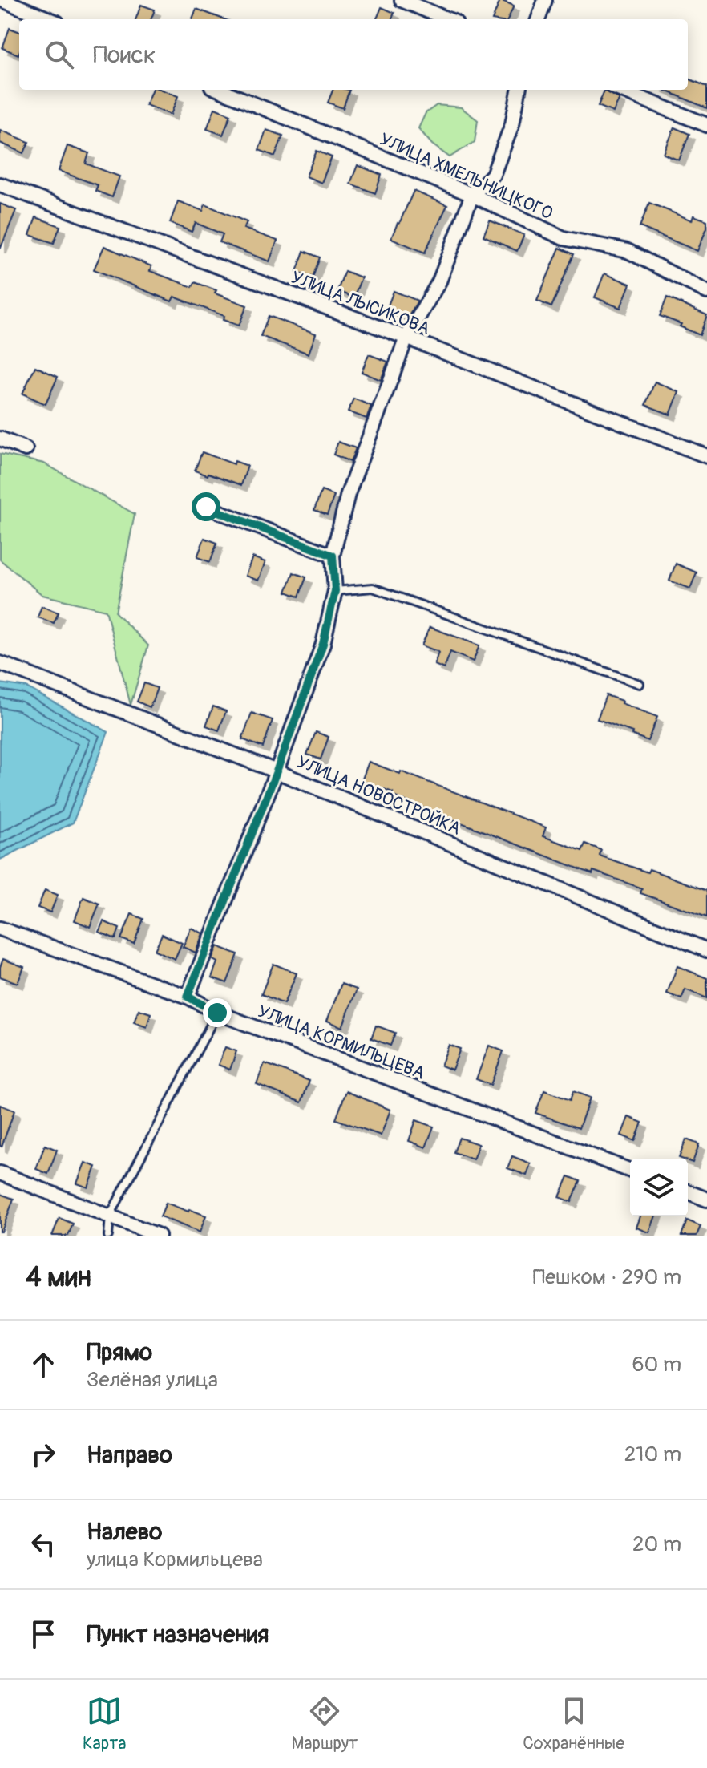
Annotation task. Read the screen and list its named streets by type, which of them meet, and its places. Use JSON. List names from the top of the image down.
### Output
{
  "streets": {
    "street": [
      "УЛИЦА ХМЕЛЬНИЦКОГО",
      "УЛИЦА ЛЫСИКОВА",
      "УЛИЦА НОВОСТРОЙКА",
      "УЛИЦА КОРМИЛЬЦЕВА"
    ]
  },
  "page": {
    "search": "Поиск",
    "heading": ["4 мин", "Пешком · 290 m"],
    "list": [
      ["Прямо", "Зелёная улица", "60 m"],
      ["Направо", "210 m"],
      ["Налево", "улица Кормильцева", "20 m"],
      "Пункт назначения"
    ],
    "nav": ["Карта", "Маршрут", "Сохранённые"]
  }
}
